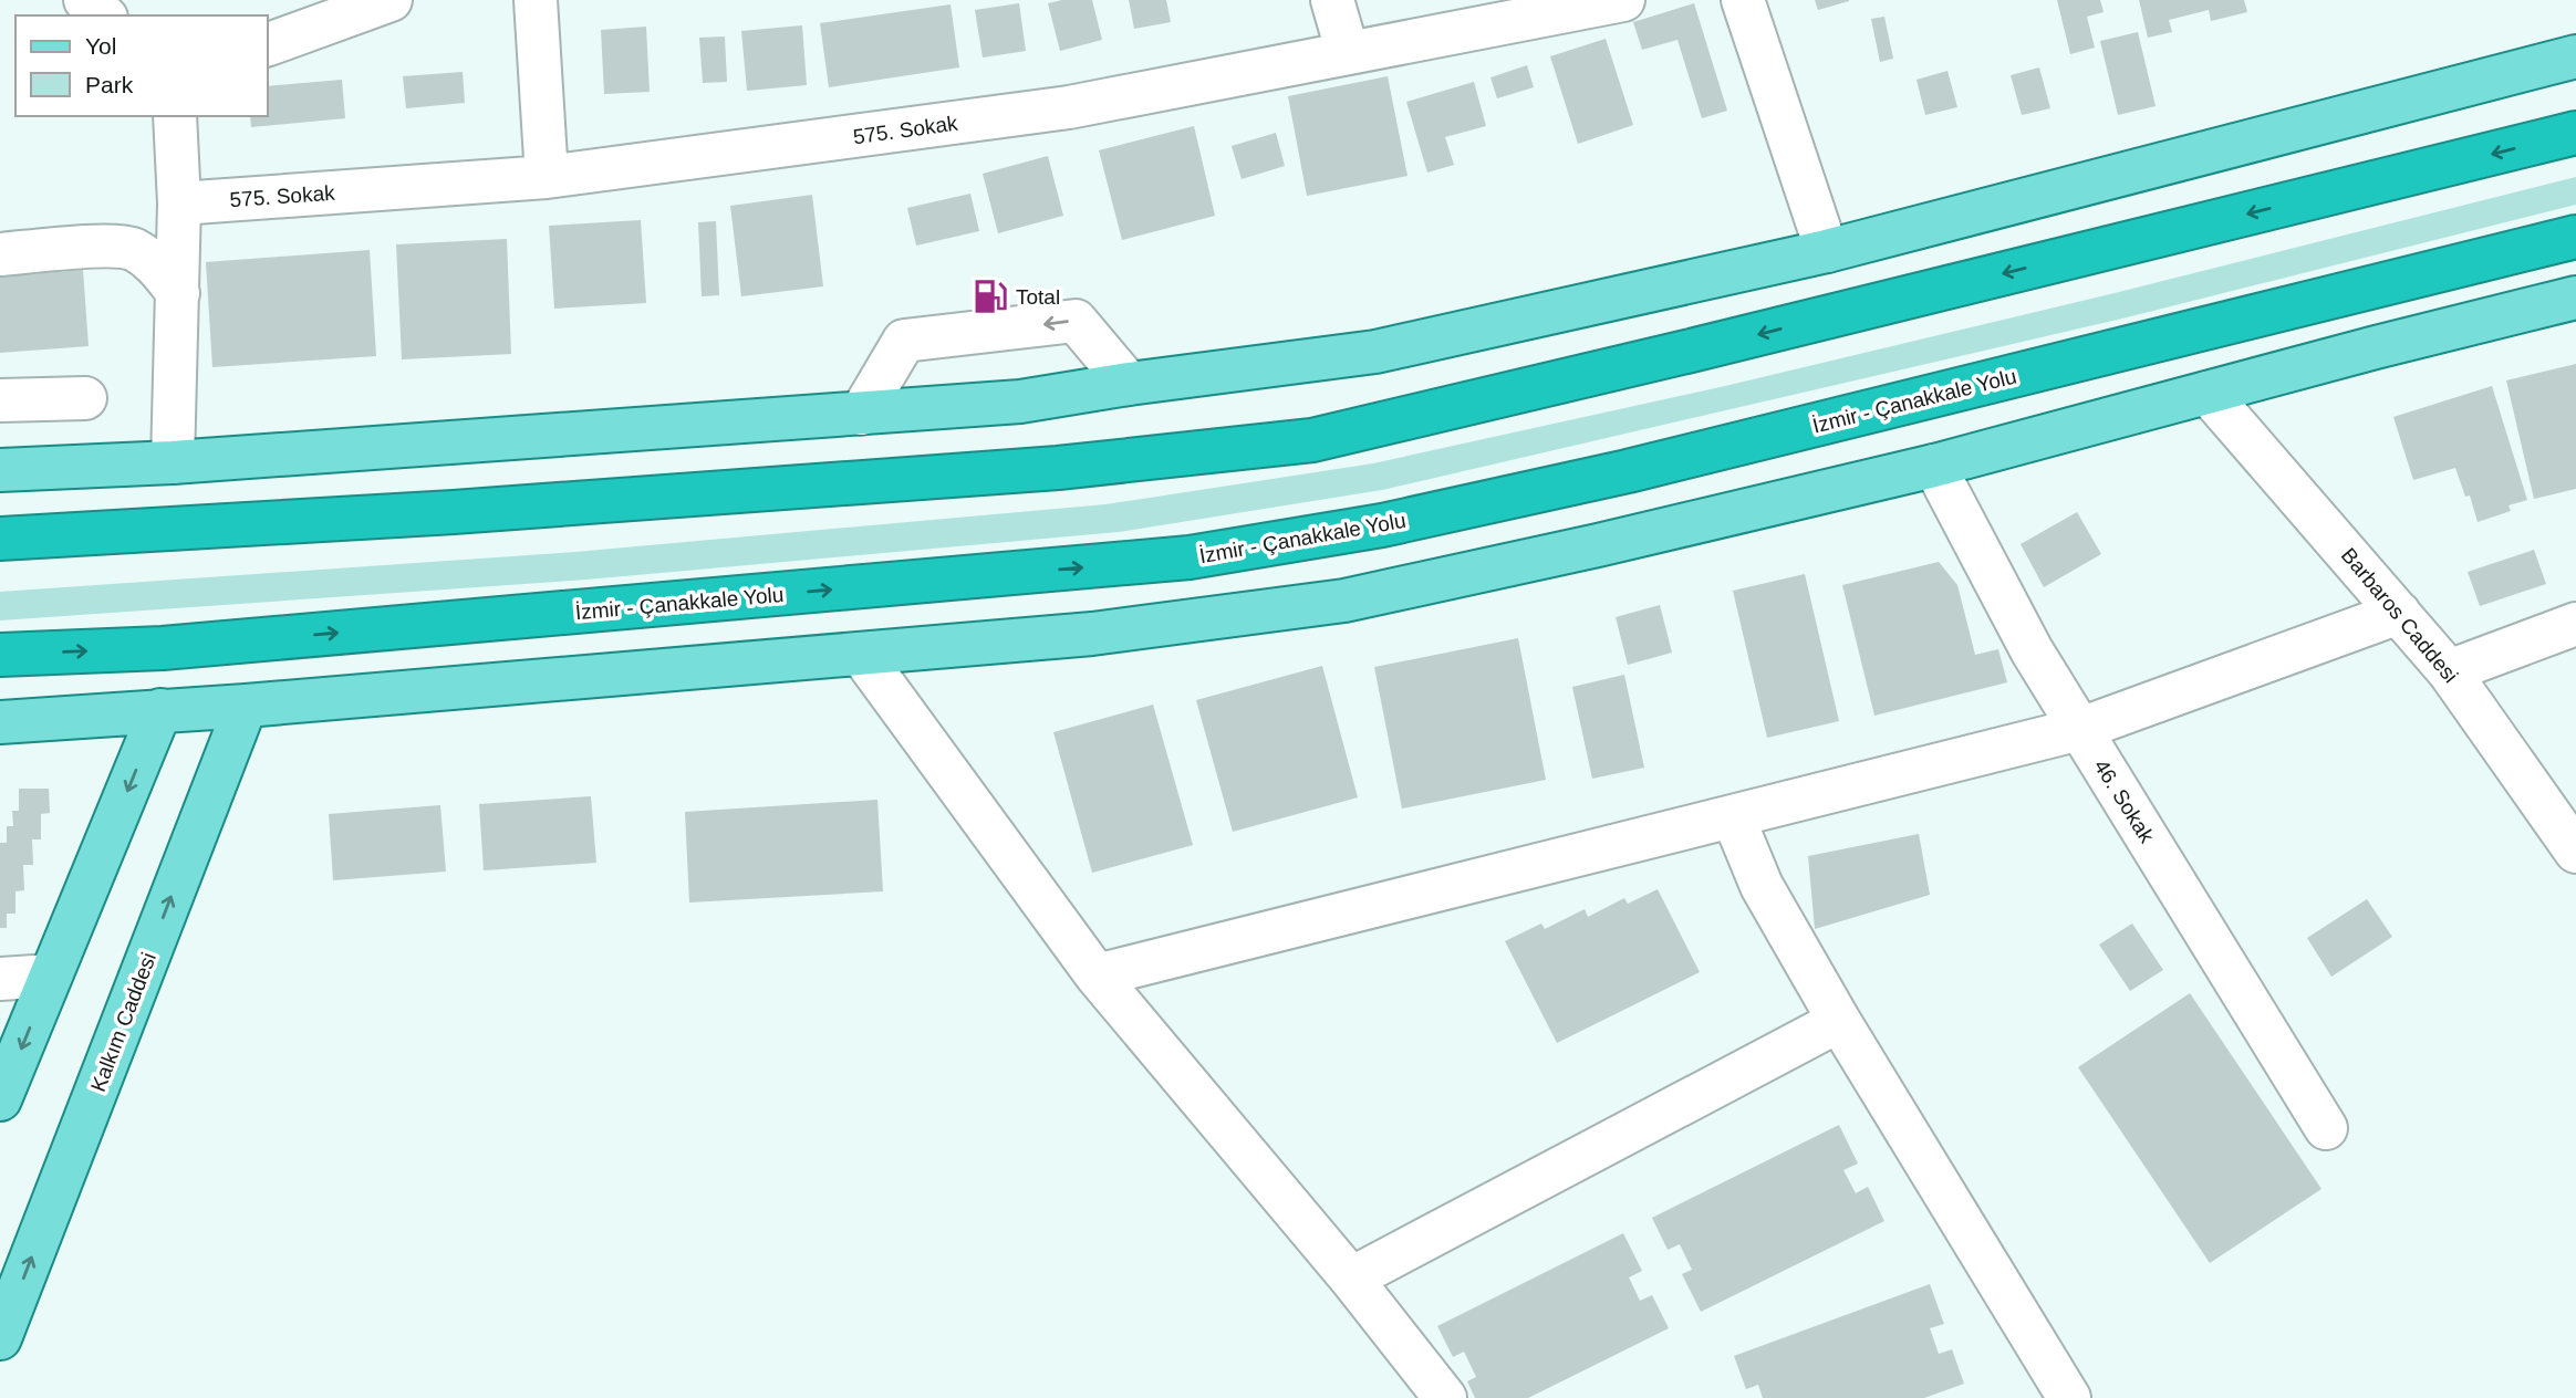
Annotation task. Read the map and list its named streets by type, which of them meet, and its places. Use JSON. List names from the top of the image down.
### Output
{
  "streets": {
    "highway": ["İzmir - Çanakkale Yolu"],
    "main road": ["Kalkım Caddesi"],
    "street": ["575. Sokak", "Barbaros Caddesi", "46. Sokak"]
  },
  "places": {
    "fuel station": ["Total"]
  },
  "legend": ["Yol", "Park"]
}
